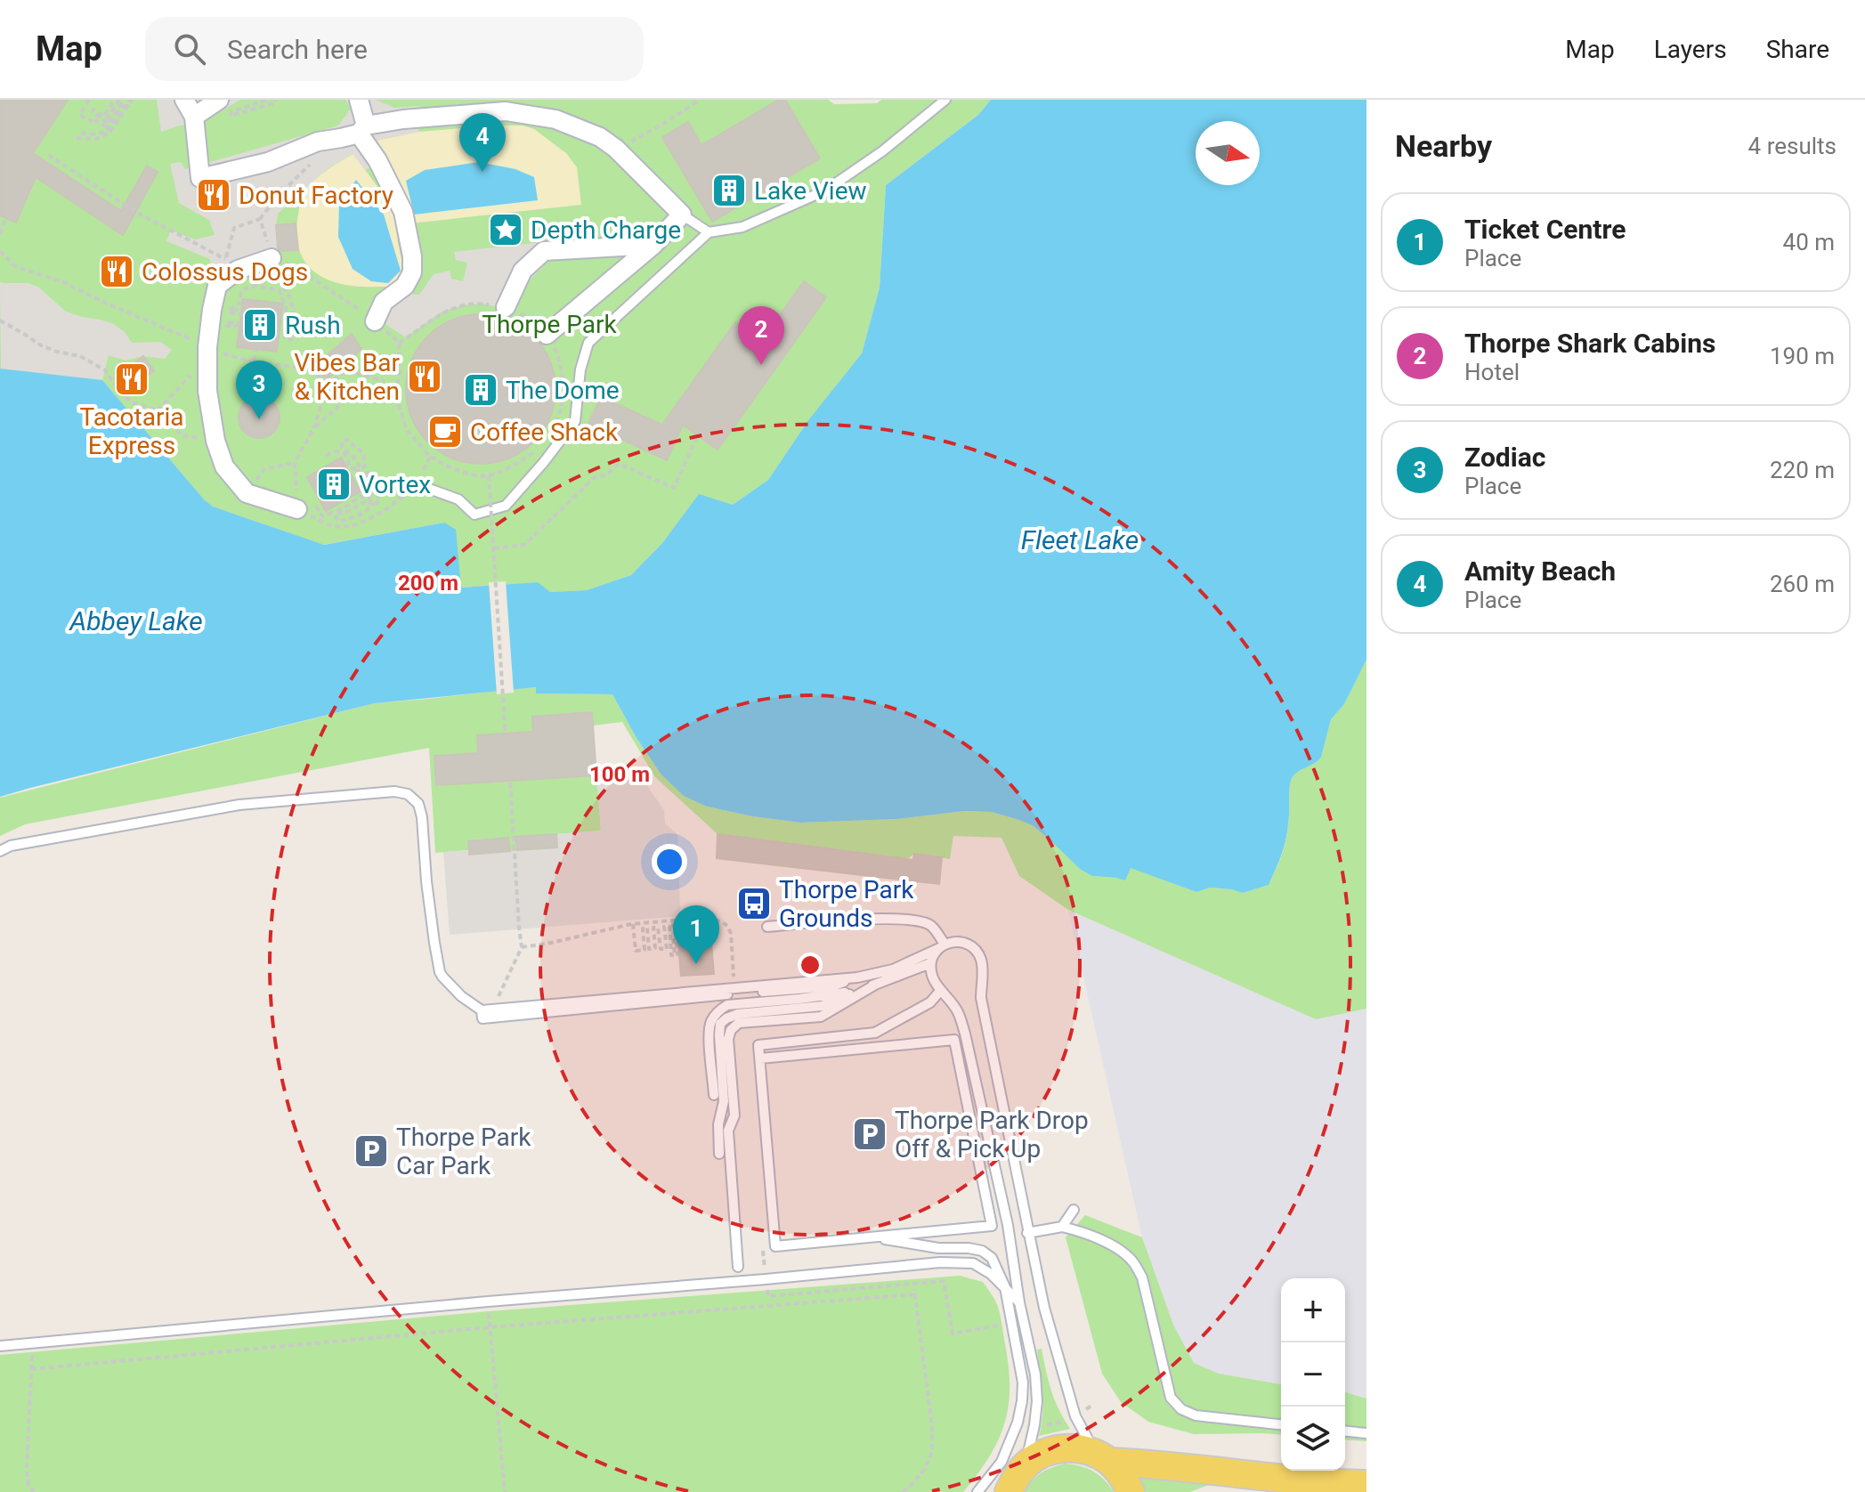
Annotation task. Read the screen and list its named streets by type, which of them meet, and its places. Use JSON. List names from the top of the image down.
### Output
{
  "water": ["Fleet Lake", "Abbey Lake"],
  "parks": ["Thorpe Park"],
  "places": {
    "building": [
      "Lake View",
      "Rush",
      "The Dome",
      "Vortex"
    ],
    "restaurant": [
      "Donut Factory",
      "Colossus Dogs",
      "Vibes Bar & Kitchen",
      "Tacotaria Express"
    ],
    "place": ["Depth Charge"],
    "cafe": ["Coffee Shack"],
    "bus stop": ["Thorpe Park Grounds"],
    "parking": ["Thorpe Park Drop Off & Pick Up", "Thorpe Park Car Park"]
  },
  "north": "right",
  "page": {
    "header": "Map",
    "search": "Search here",
    "nav": ["Map", "Layers", "Share"],
    "heading": ["Nearby", "4 results"],
    "pins": [
      "4",
      "2",
      "3",
      "1"
    ],
    "list": [
      {
        "mark": "1",
        "name": "Ticket Centre",
        "note": "Place",
        "value": "40 m"
      },
      {
        "mark": "2",
        "name": "Thorpe Shark Cabins",
        "note": "Hotel",
        "value": "190 m"
      },
      {
        "mark": "3",
        "name": "Zodiac",
        "note": "Place",
        "value": "220 m"
      },
      {
        "mark": "4",
        "name": "Amity Beach",
        "note": "Place",
        "value": "260 m"
      }
    ],
    "map_buttons": ["+", "−"]
  },
  "rings": ["200 m", "100 m"]
}
